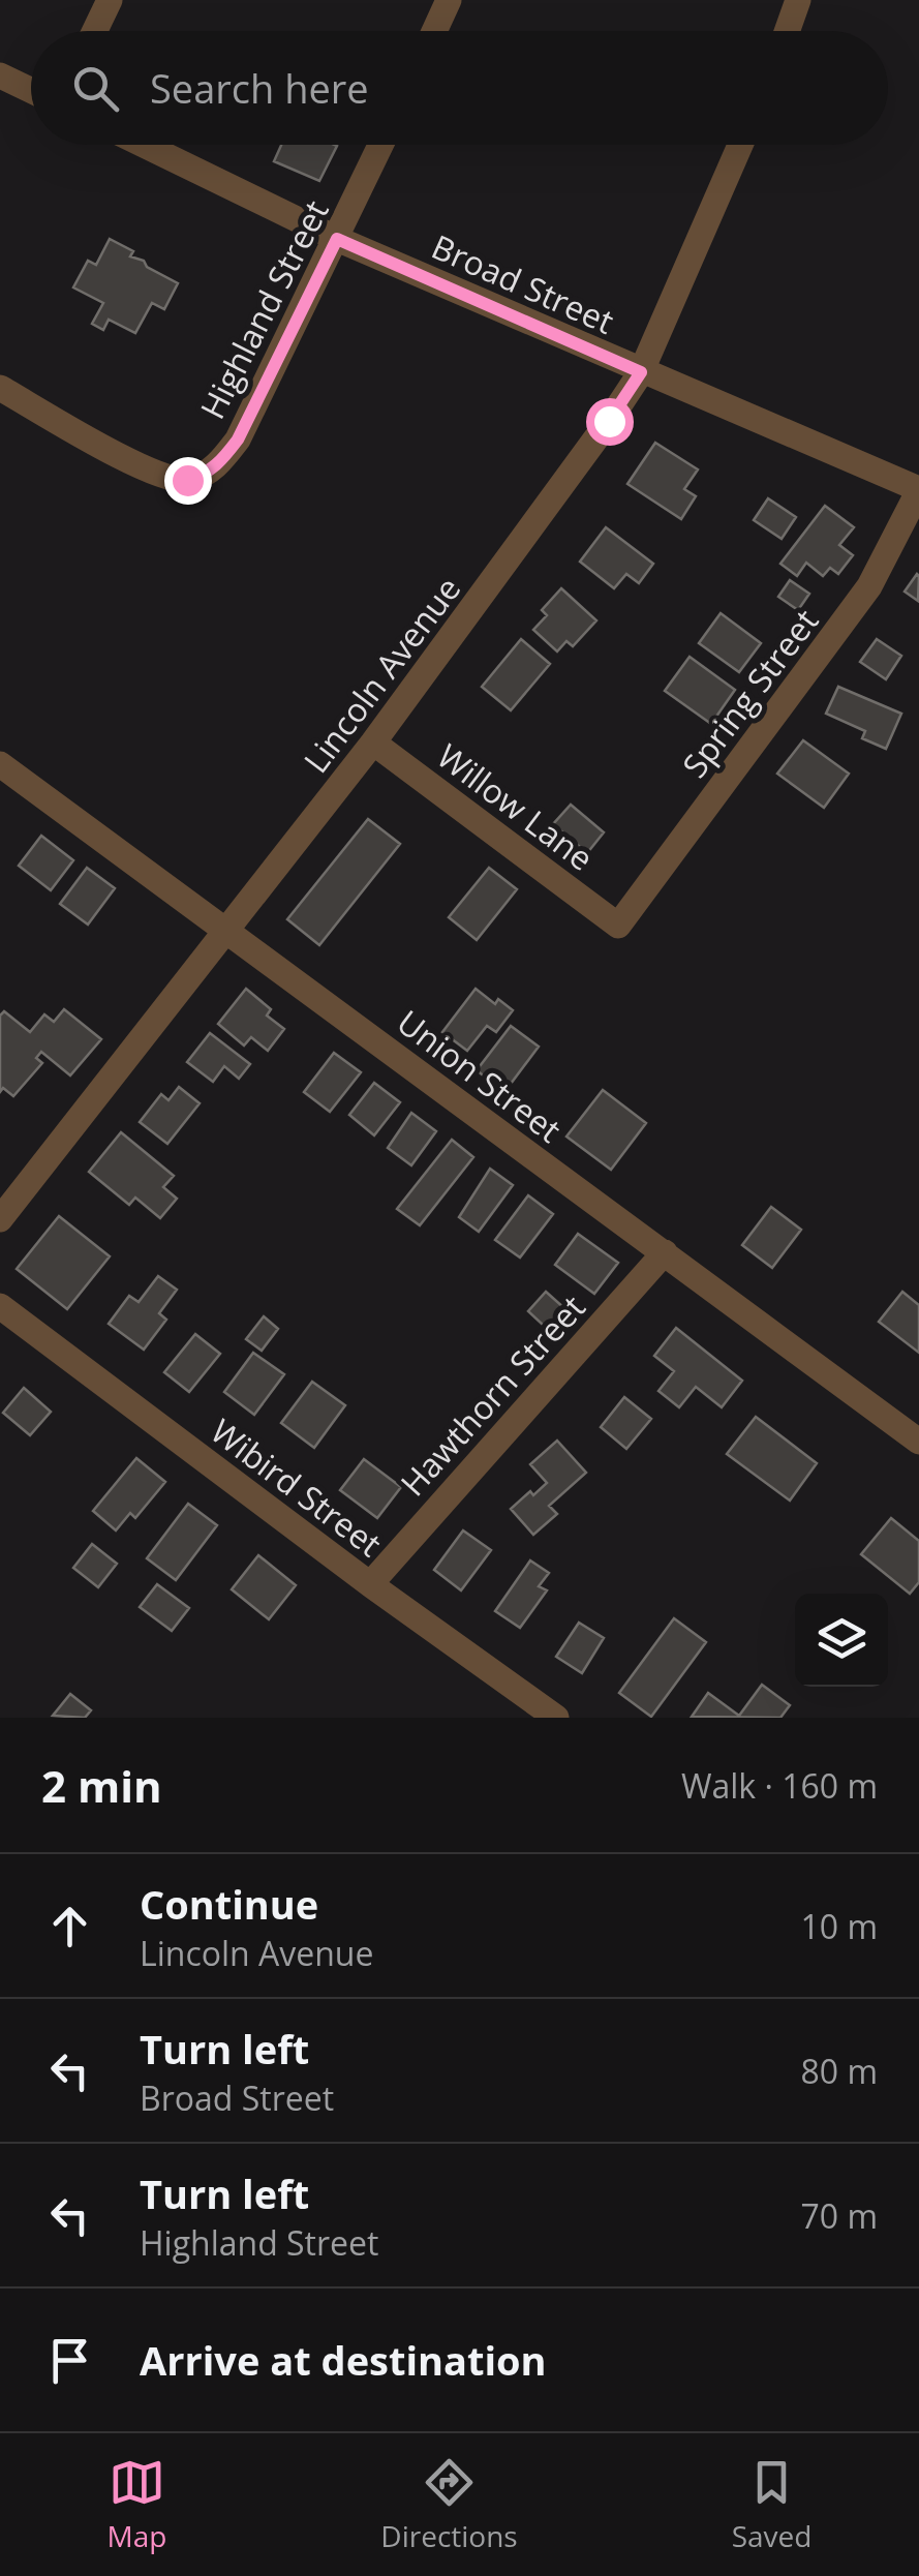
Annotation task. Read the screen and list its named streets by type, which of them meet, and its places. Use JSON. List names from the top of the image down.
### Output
{
  "streets": {
    "street": [
      "Broad Street",
      "Highland Street",
      "Lincoln Avenue",
      "Spring Street",
      "Willow Lane",
      "Union Street",
      "Hawthorn Street",
      "Wibird Street"
    ]
  },
  "crossings": [
    ["Broad Street", "Highland Street"],
    ["Broad Street", "Lincoln Avenue"],
    ["Broad Street", "Spring Street"],
    ["Lincoln Avenue", "Willow Lane"],
    ["Lincoln Avenue", "Union Street"],
    ["Spring Street", "Willow Lane"],
    ["Union Street", "Hawthorn Street"],
    ["Hawthorn Street", "Wibird Street"]
  ],
  "page": {
    "search": "Search here",
    "heading": ["2 min", "Walk · 160 m"],
    "list": [
      ["Continue", "Lincoln Avenue", "10 m"],
      ["Turn left", "Broad Street", "80 m"],
      ["Turn left", "Highland Street", "70 m"],
      "Arrive at destination"
    ],
    "nav": ["Map", "Directions", "Saved"]
  }
}
